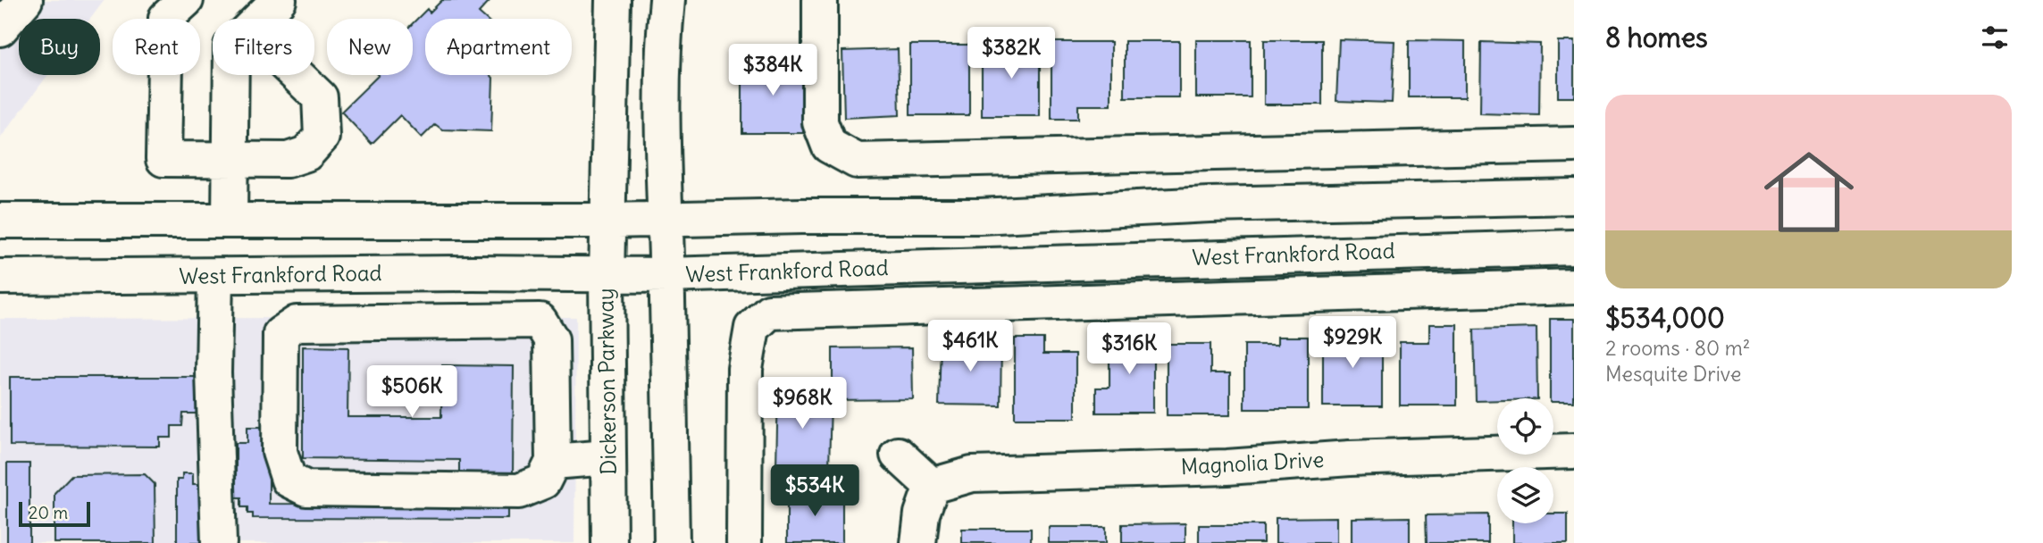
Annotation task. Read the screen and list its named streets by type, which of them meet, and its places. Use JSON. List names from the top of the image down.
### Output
{
  "streets": {
    "main road": ["West Frankford Road", "Dickerson Parkway", "Magnolia Drive"]
  },
  "crossings": [
    ["West Frankford Road", "Dickerson Parkway"]
  ],
  "scale_bar": "20 m",
  "page": {
    "heading": "8 homes",
    "chip": [
      "Buy",
      "Rent",
      "Filters",
      "New",
      "Apartment"
    ],
    "price": [
      "$382K",
      "$384K",
      "$929K",
      "$461K",
      "$316K",
      "$506K",
      "$968K",
      "$534K"
    ],
    "list": [
      {
        "name": "$534,000",
        "note": "2 rooms · 80 m² · Mesquite Drive"
      }
    ],
    "scale": "20 m"
  }
}
